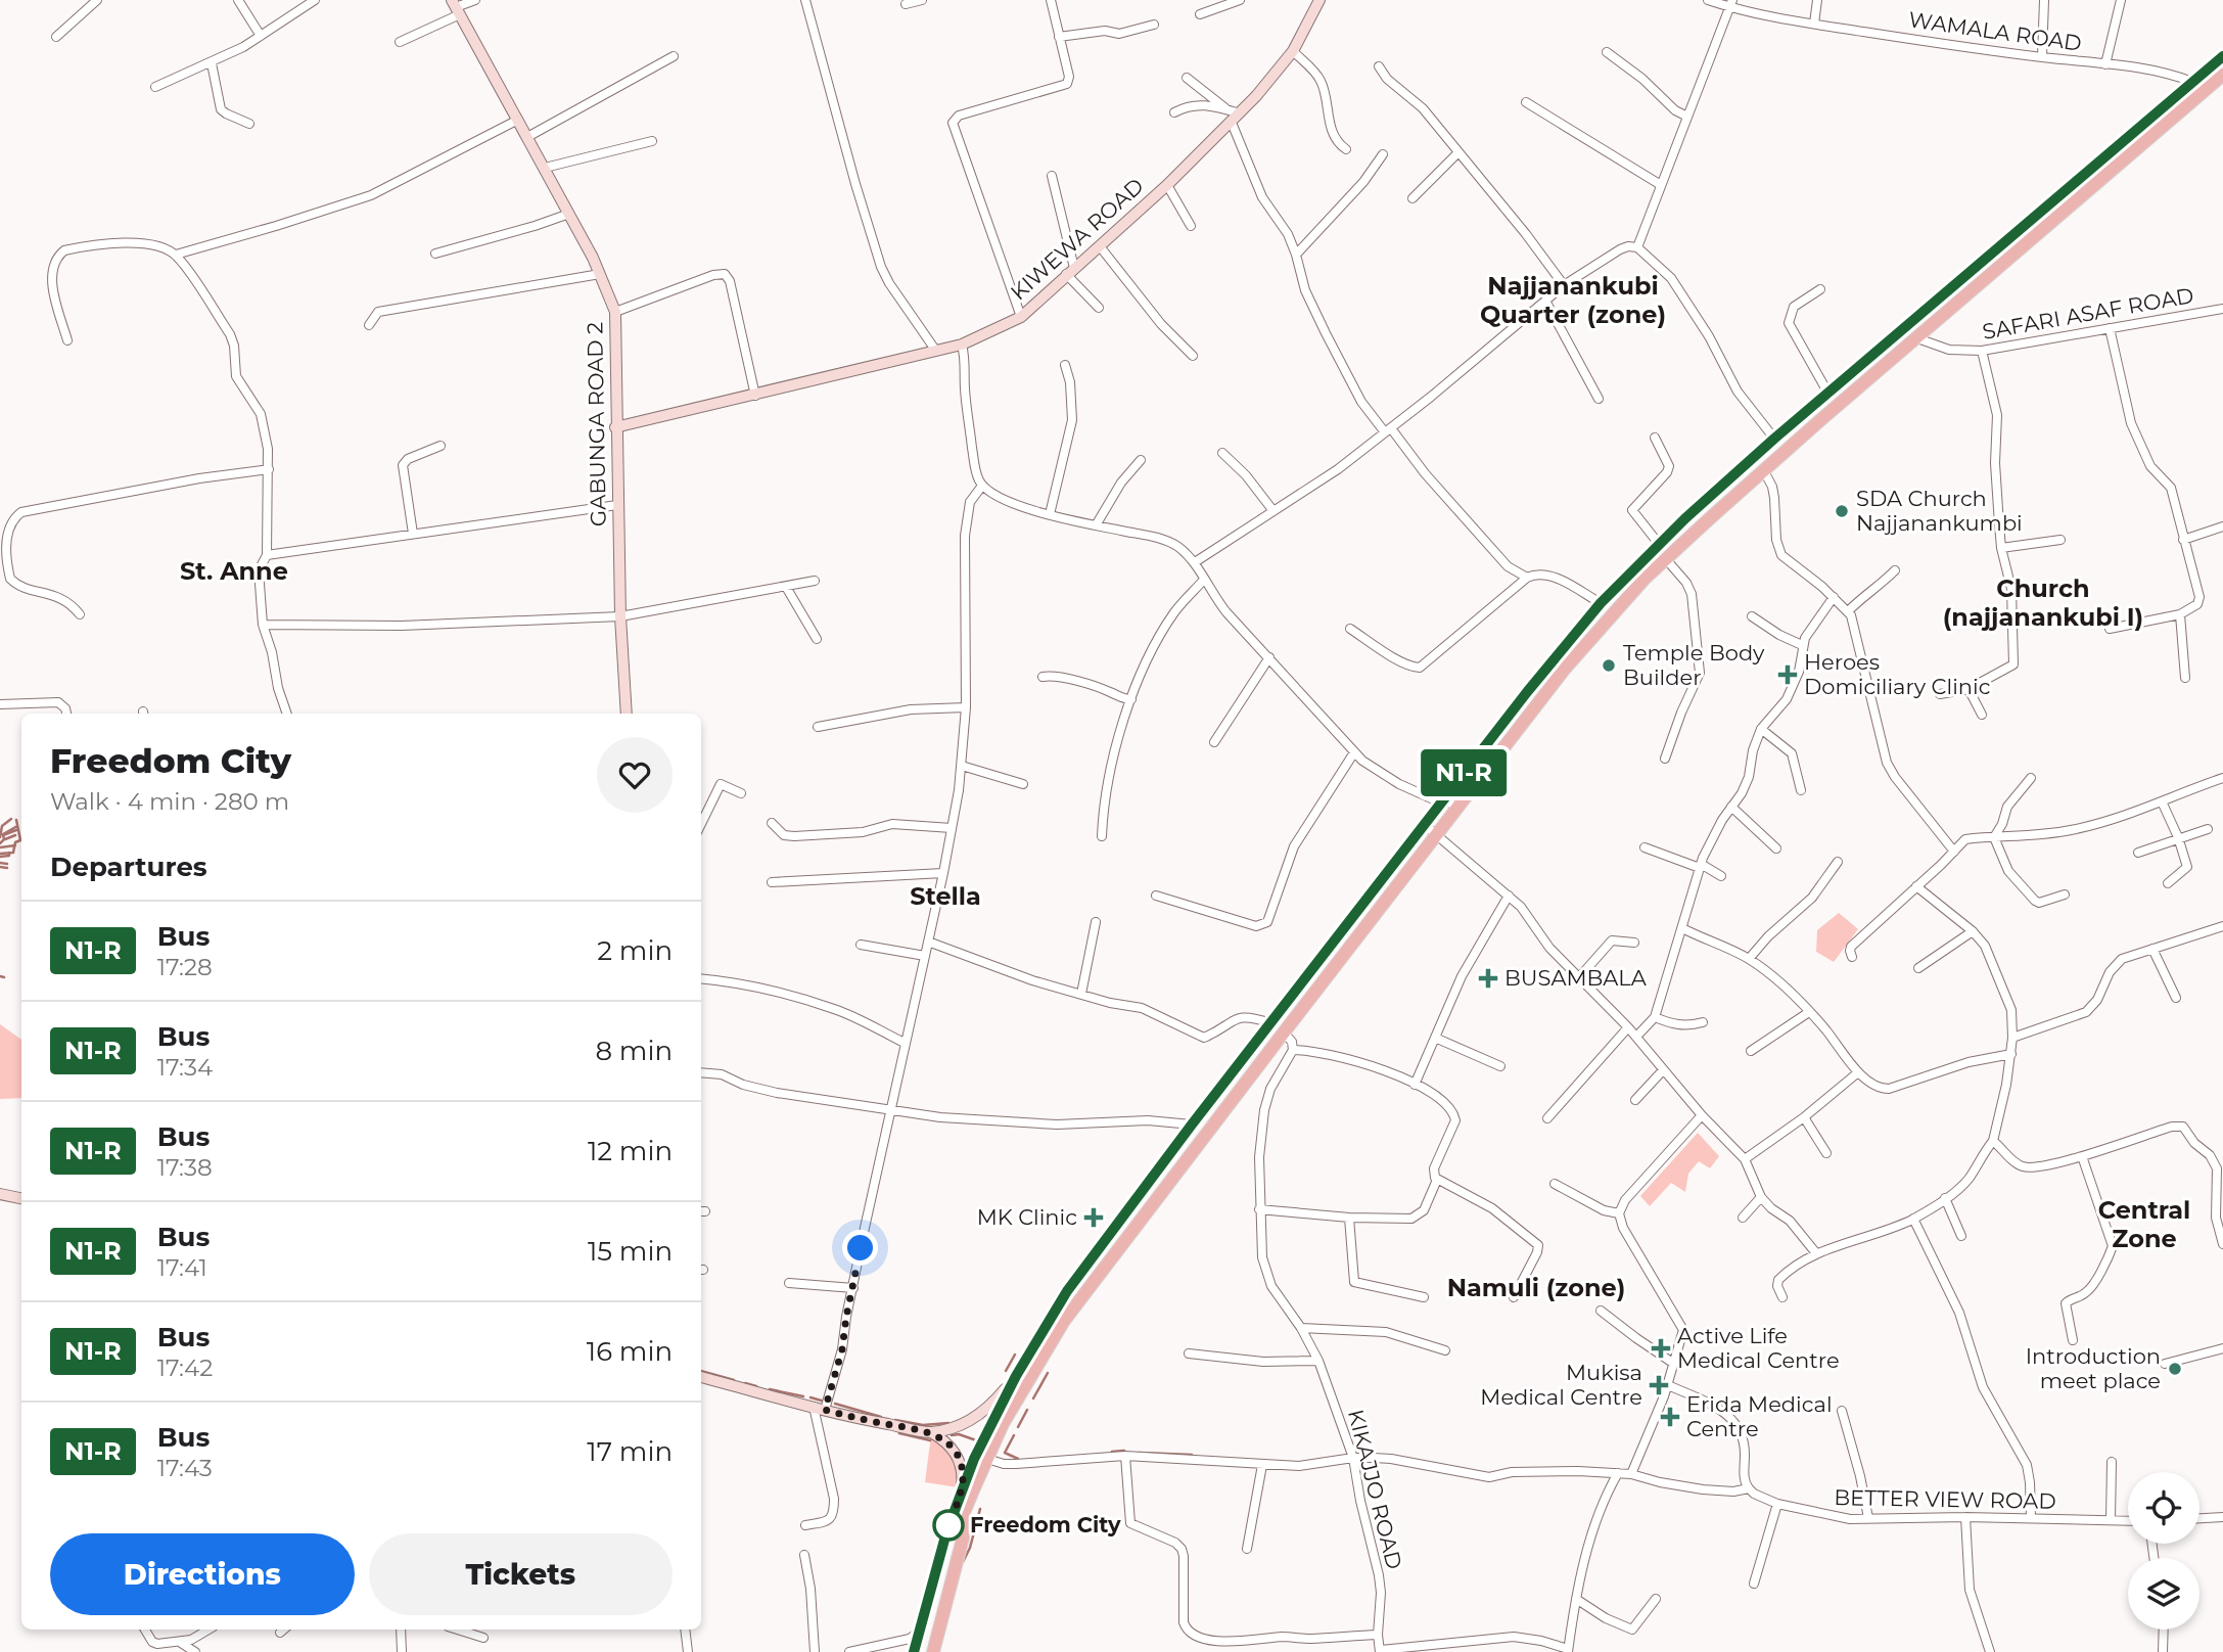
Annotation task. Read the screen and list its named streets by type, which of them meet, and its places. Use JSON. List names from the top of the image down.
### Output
{
  "streets": {
    "street": [
      "WAMALA ROAD",
      "KIWEWA ROAD",
      "SAFARI ASAF ROAD",
      "GABUNGA ROAD 2",
      "KIKAJJO ROAD",
      "BETTER VIEW ROAD"
    ]
  },
  "crossings": [
    ["KIWEWA ROAD", "GABUNGA ROAD 2"]
  ],
  "districts": [
    "Najjanankubi Quarter (zone)",
    "St. Anne",
    "Church (najjanankubi I)",
    "Stella",
    "Central Zone",
    "Namuli (zone)"
  ],
  "places": {
    "other": [
      "SDA Church Najjanankumbi",
      "Temple Body Builder",
      "Introduction meet place",
      "Freedom City"
    ],
    "health": [
      "Heroes Domiciliary Clinic",
      "BUSAMBALA",
      "MK Clinic",
      "Active Life Medical Centre",
      "Mukisa Medical Centre",
      "Erida Medical Centre"
    ]
  },
  "lines": ["bus line N1-R"],
  "page": {
    "on_map": "N1-R",
    "heading": [
      ["Freedom City", "Walk · 4 min · 280 m"],
      "Departures"
    ],
    "list": [
      {
        "mark": "N1-R",
        "name": "Bus",
        "note": "17:28",
        "value": "2 min"
      },
      {
        "mark": "N1-R",
        "name": "Bus",
        "note": "17:34",
        "value": "8 min"
      },
      {
        "mark": "N1-R",
        "name": "Bus",
        "note": "17:38",
        "value": "12 min"
      },
      {
        "mark": "N1-R",
        "name": "Bus",
        "note": "17:41",
        "value": "15 min"
      },
      {
        "mark": "N1-R",
        "name": "Bus",
        "note": "17:42",
        "value": "16 min"
      },
      {
        "mark": "N1-R",
        "name": "Bus",
        "note": "17:43",
        "value": "17 min"
      }
    ],
    "buttons": ["Directions", "Tickets"]
  }
}
